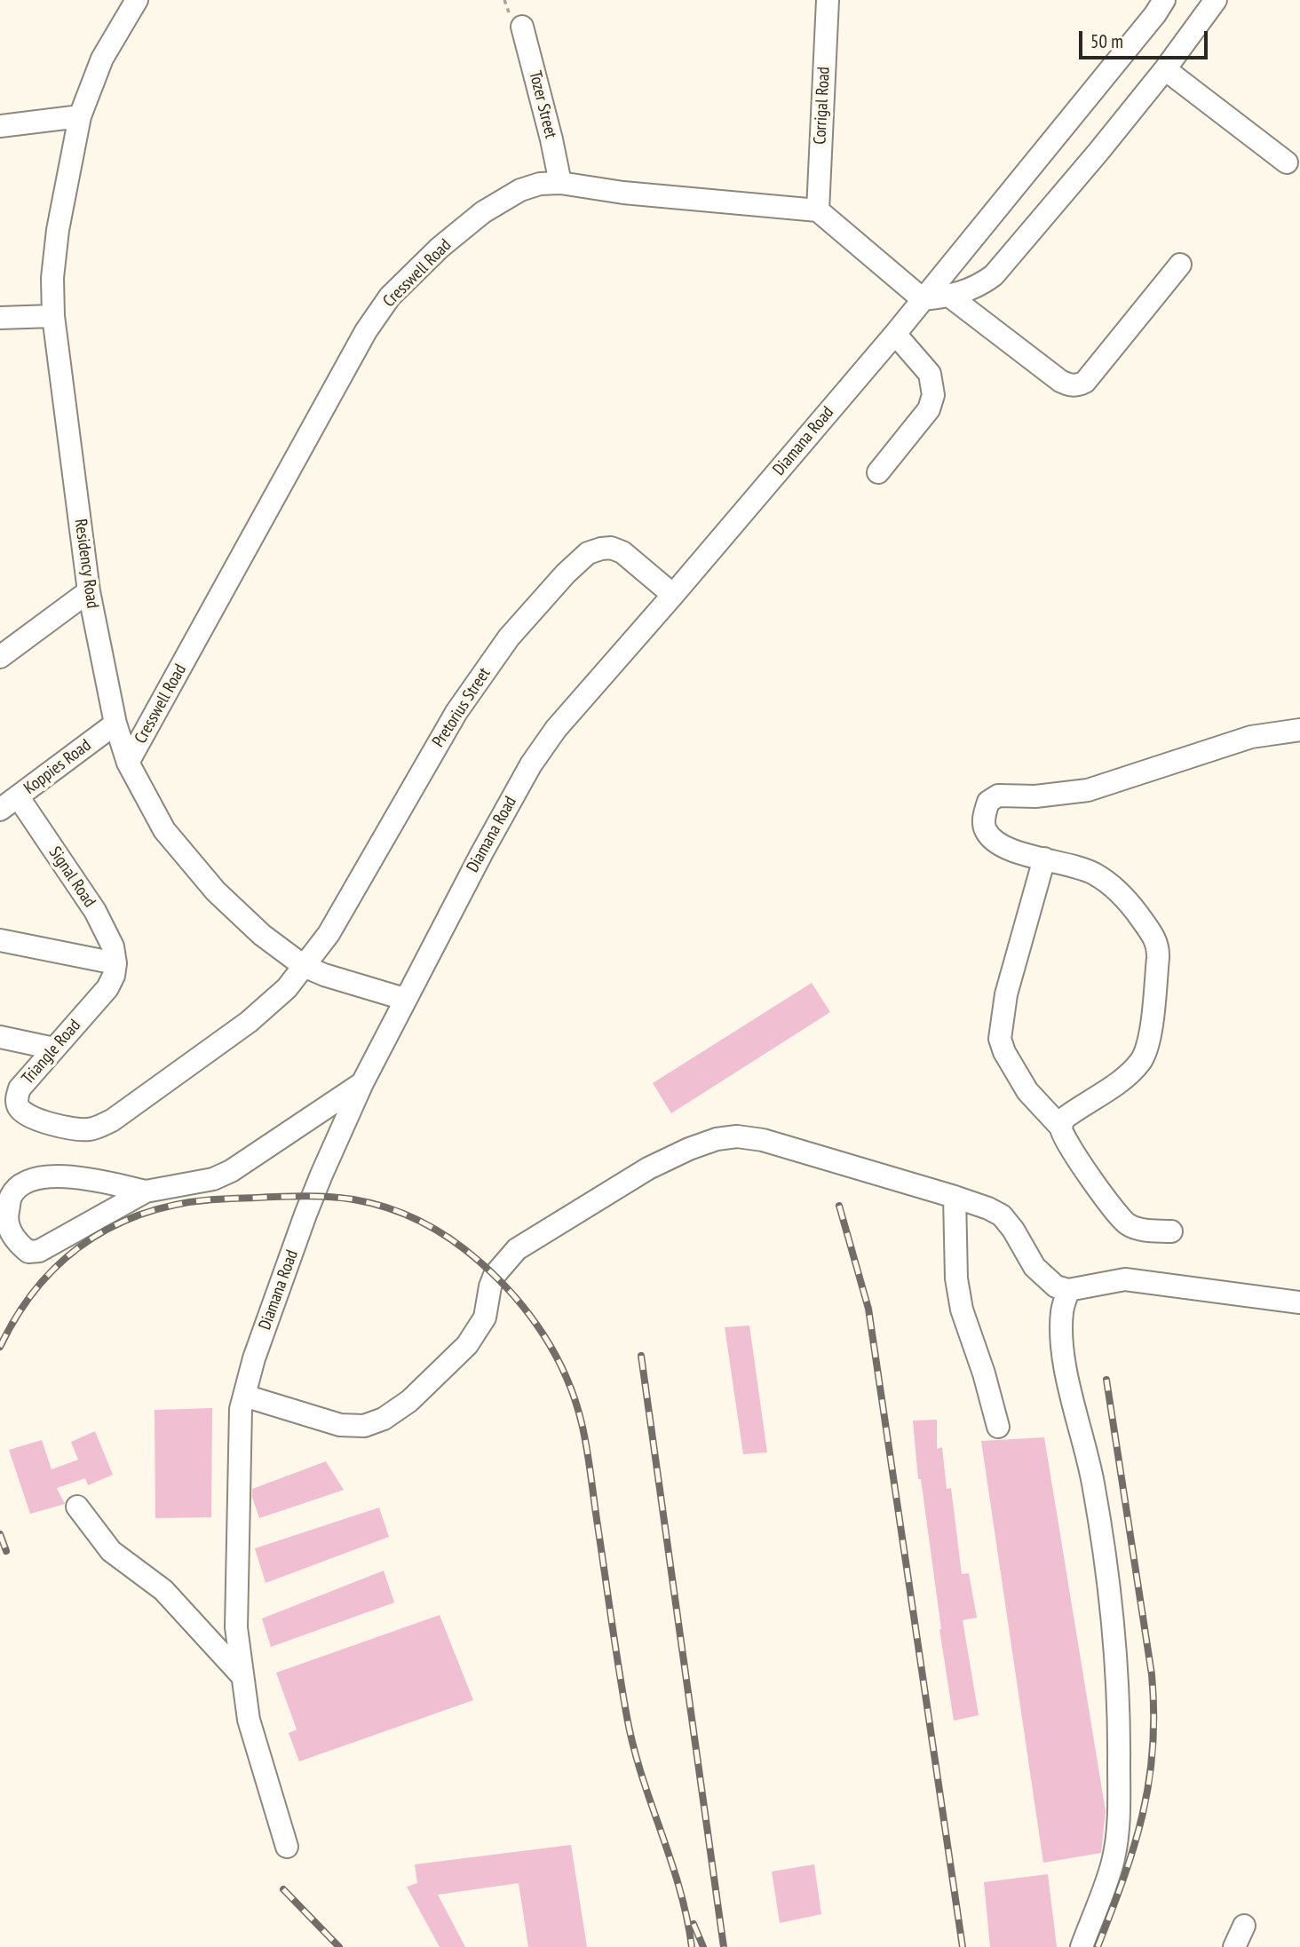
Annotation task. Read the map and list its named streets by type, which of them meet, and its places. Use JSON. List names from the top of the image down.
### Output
{
  "streets": {
    "street": [
      "Tozer Street",
      "Corrigal Road",
      "Cresswell Road",
      "Diamana Road",
      "Residency Road",
      "Pretorius Street",
      "Koppies Road",
      "Signal Road",
      "Triangle Road"
    ]
  },
  "crossings": [
    ["Tozer Street", "Cresswell Road"],
    ["Corrigal Road", "Cresswell Road"],
    ["Cresswell Road", "Residency Road"],
    ["Diamana Road", "Residency Road"],
    ["Diamana Road", "Pretorius Street"],
    ["Residency Road", "Pretorius Street"],
    ["Residency Road", "Koppies Road"],
    ["Residency Road", "Triangle Road"],
    ["Pretorius Street", "Triangle Road"],
    ["Koppies Road", "Signal Road"],
    ["Signal Road", "Triangle Road"]
  ],
  "scale_bar": "50 m"
}
